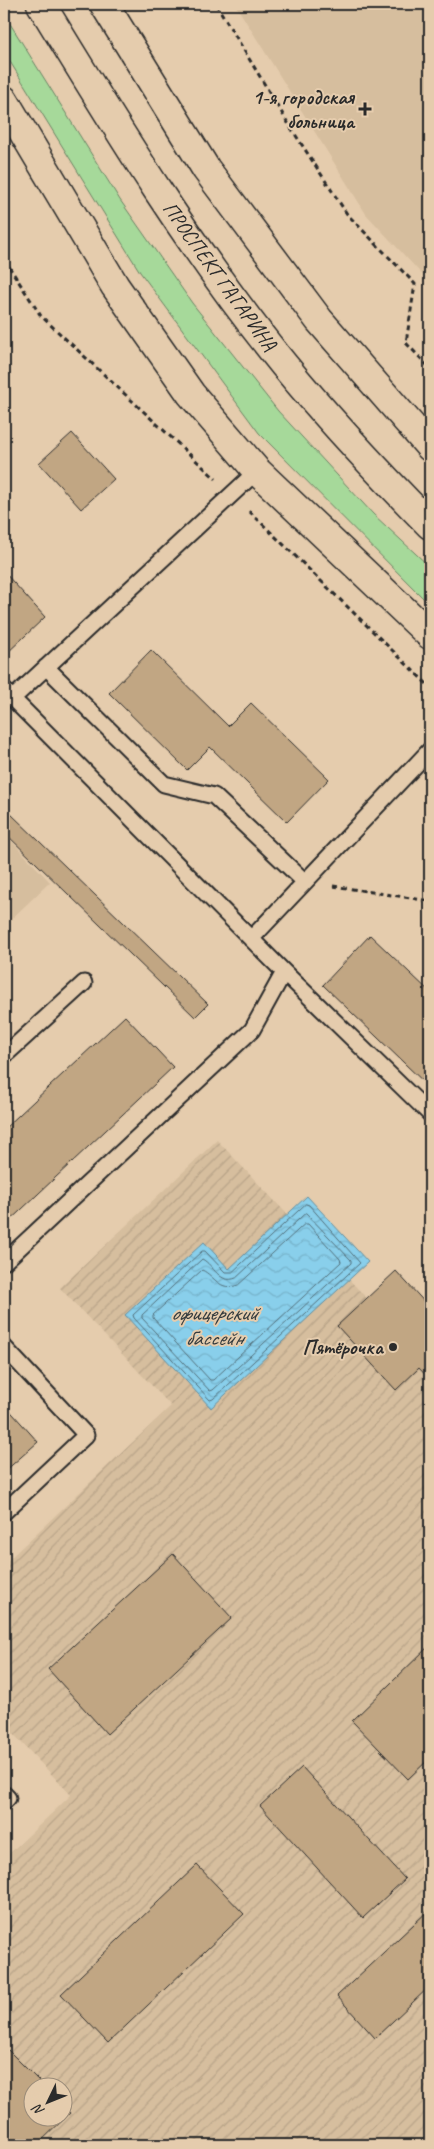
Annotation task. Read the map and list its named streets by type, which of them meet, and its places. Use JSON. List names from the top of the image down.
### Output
{
  "streets": {
    "main road": ["ПРОСПЕКТ ГАГАРИНА"]
  },
  "water": ["офицерский бассейн"],
  "places": {
    "health": ["1-я городская больница"],
    "other": ["Пятёрочка"]
  },
  "north": "bottom left"
}
